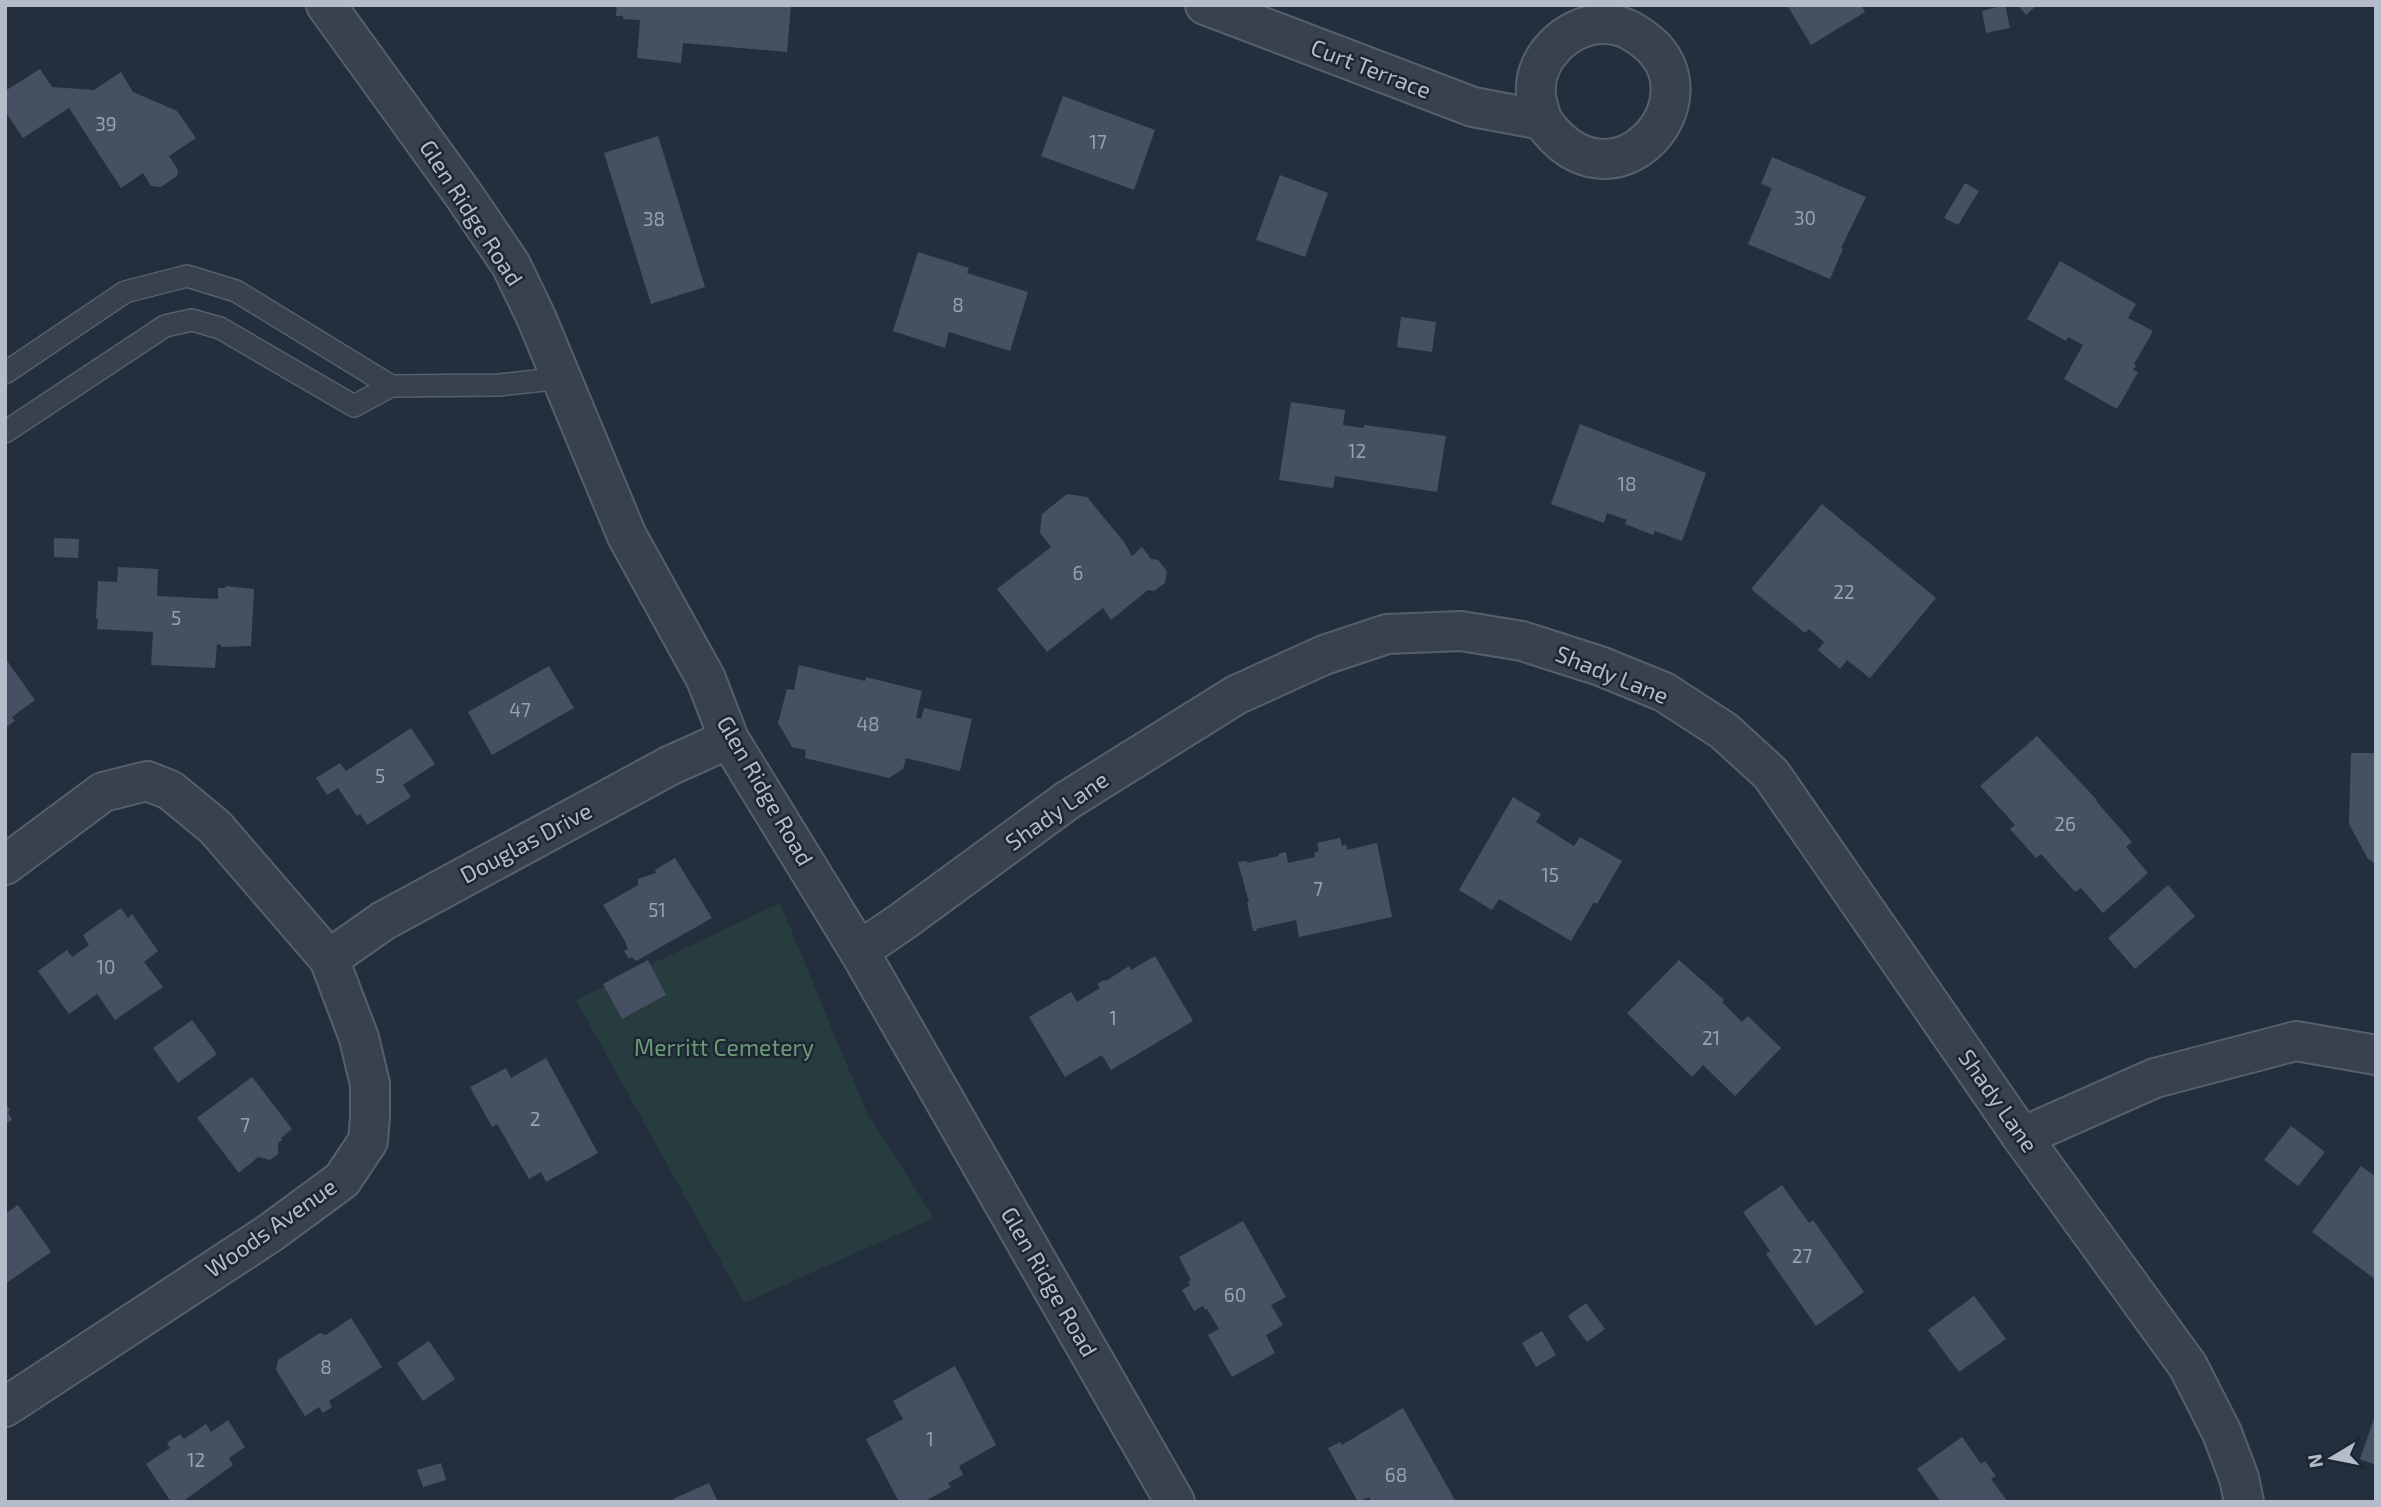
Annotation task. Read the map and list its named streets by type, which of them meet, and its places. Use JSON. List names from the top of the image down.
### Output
{
  "streets": {
    "street": [
      "Curt Terrace",
      "Glen Ridge Road",
      "Shady Lane",
      "Douglas Drive",
      "Woods Avenue"
    ]
  },
  "crossings": [
    ["Glen Ridge Road", "Shady Lane"],
    ["Glen Ridge Road", "Douglas Drive"],
    ["Douglas Drive", "Woods Avenue"]
  ],
  "parks": ["Merritt Cemetery"],
  "house_numbers": [
    "39",
    "17",
    "30",
    "38",
    "8",
    "12",
    "18",
    "6",
    "22",
    "5",
    "47",
    "48",
    "5",
    "26",
    "15",
    "7",
    "51",
    "10",
    "1",
    "21",
    "2",
    "7",
    "27",
    "60",
    "8",
    "1",
    "12",
    "68"
  ],
  "north": "left"
}
